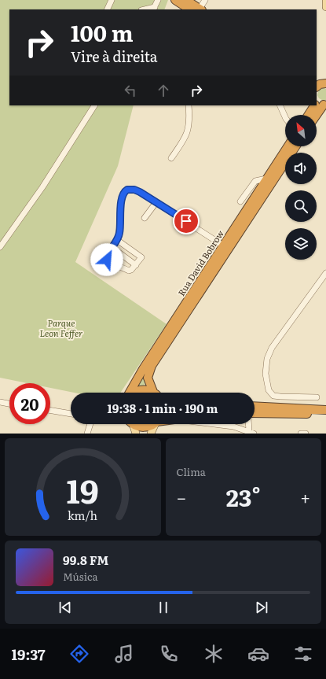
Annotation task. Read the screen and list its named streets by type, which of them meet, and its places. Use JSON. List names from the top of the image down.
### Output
{
  "streets": {
    "highway": ["Rua David Bobrow"]
  },
  "parks": ["Parque Leon Feffer"],
  "north": "top left",
  "page": {
    "turn": ["100 m", "Vire à direita"],
    "limit": "20",
    "trip": "19:38 · 1 min · 190 m",
    "tile": "Clima",
    "heat": ["−", "23°", "+"],
    "song": ["99.8 FM", "Música"],
    "tabs": "19:37",
    "gauge": ["19", "km/h"]
  }
}
